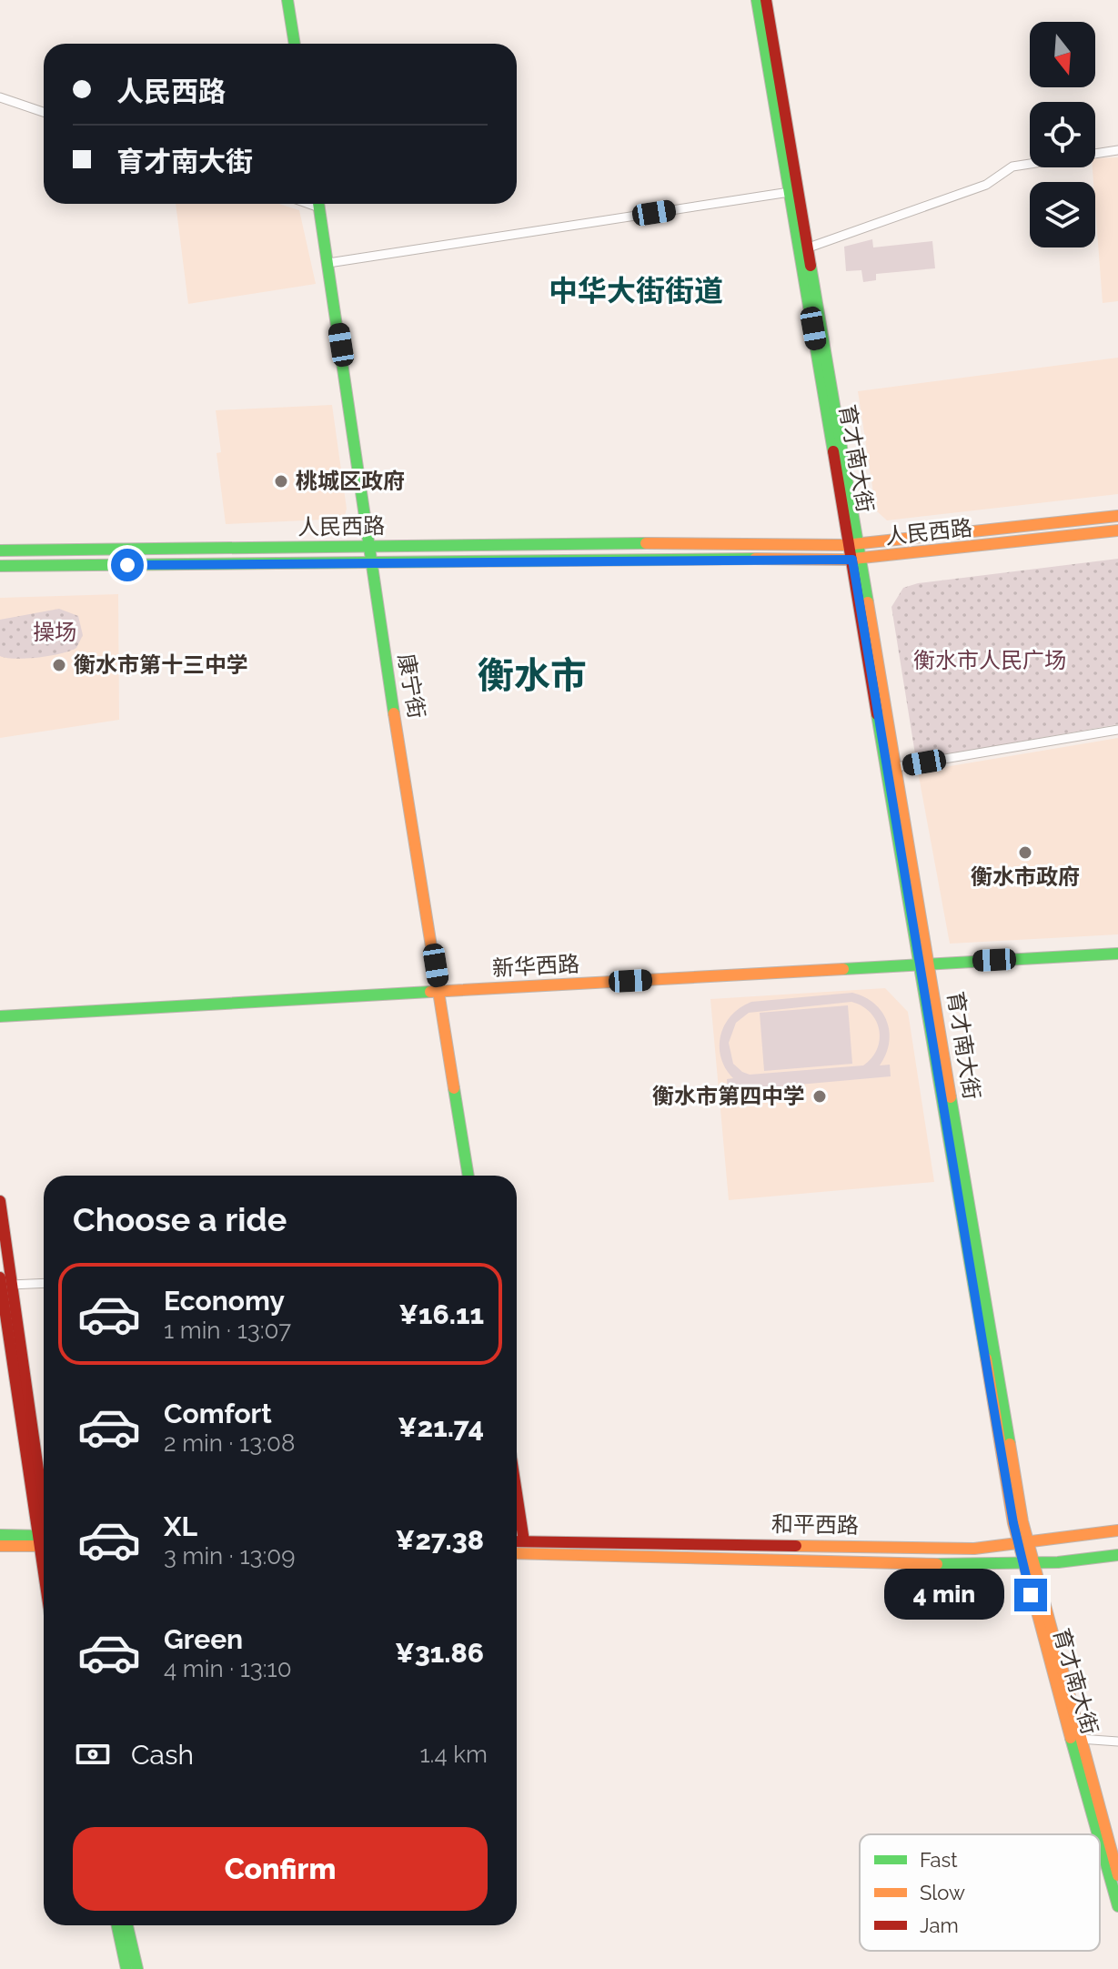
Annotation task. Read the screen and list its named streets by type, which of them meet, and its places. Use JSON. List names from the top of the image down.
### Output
{
  "streets": {
    "main road": [
      "育才南大街",
      "人民西路",
      "康宁街",
      "新华西路",
      "和平西路"
    ]
  },
  "crossings": [
    ["育才南大街", "人民西路"],
    ["育才南大街", "新华西路"],
    ["育才南大街", "和平西路"],
    ["人民西路", "康宁街"],
    ["康宁街", "新华西路"]
  ],
  "districts": ["中华大街街道", "衡水市"],
  "parks": ["操场", "衡水市人民广场"],
  "places": [
    "桃城区政府",
    "衡水市第十三中学",
    "衡水市政府",
    "衡水市第四中学"
  ],
  "legend": ["Fast", "Slow", "Jam"],
  "north": "bottom",
  "page": {
    "banner": ["人民西路", "育才南大街"],
    "heading": "Choose a ride",
    "list": [
      {
        "name": "Economy",
        "note": "1 min · 13:07",
        "value": "¥16.11"
      },
      {
        "name": "Comfort",
        "note": "2 min · 13:08",
        "value": "¥21.74"
      },
      {
        "name": "XL",
        "note": "3 min · 13:09",
        "value": "¥27.38"
      },
      {
        "name": "Green",
        "note": "4 min · 13:10",
        "value": "¥31.86"
      }
    ],
    "bubble": "4 min",
    "pay": ["Cash", "1.4 km"],
    "buttons": "Confirm"
  }
}
